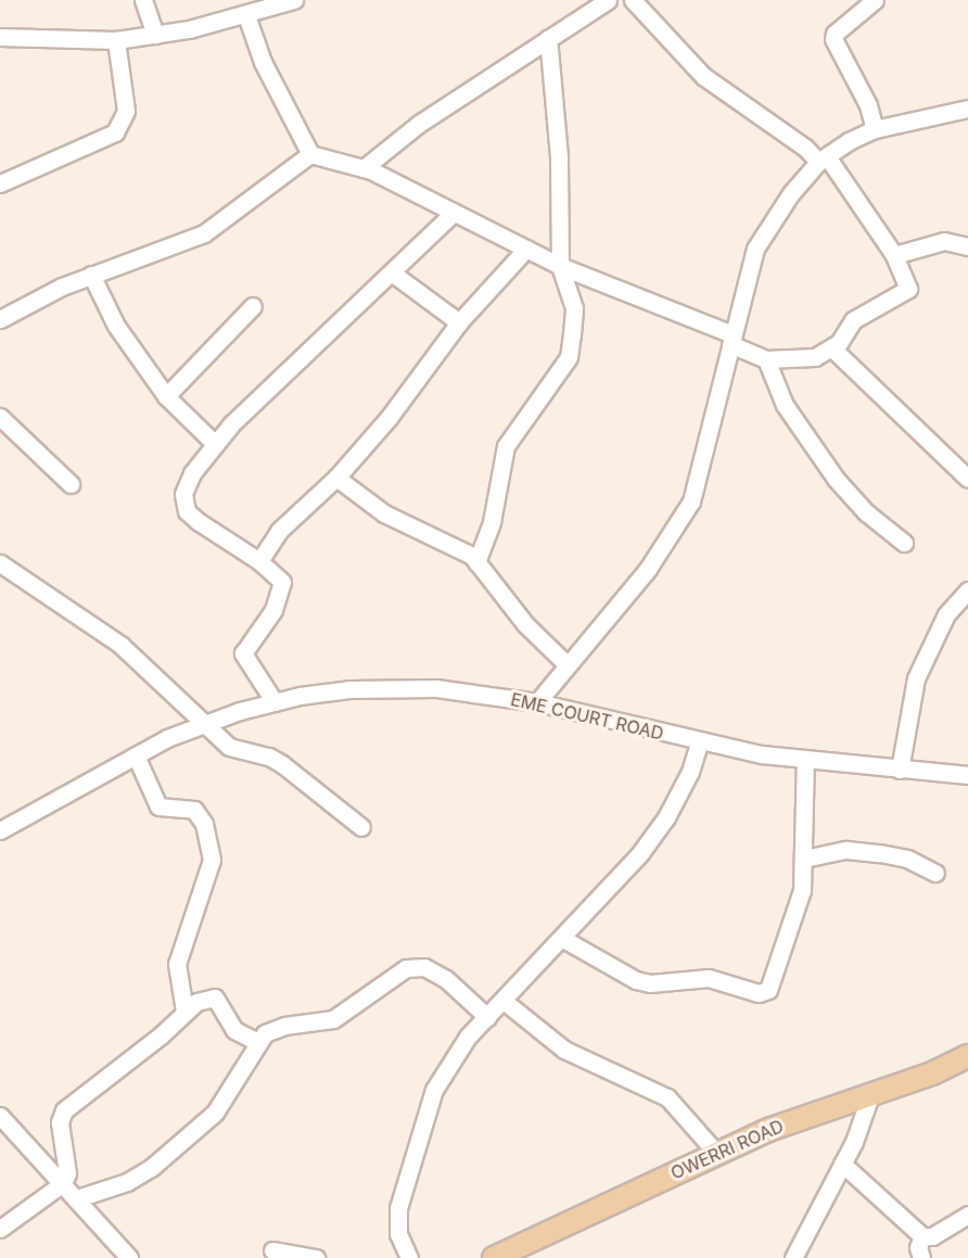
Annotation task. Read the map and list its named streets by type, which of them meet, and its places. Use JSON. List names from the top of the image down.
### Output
{
  "streets": {
    "main road": ["OWERRI ROAD"],
    "street": ["EME COURT ROAD"]
  }
}
